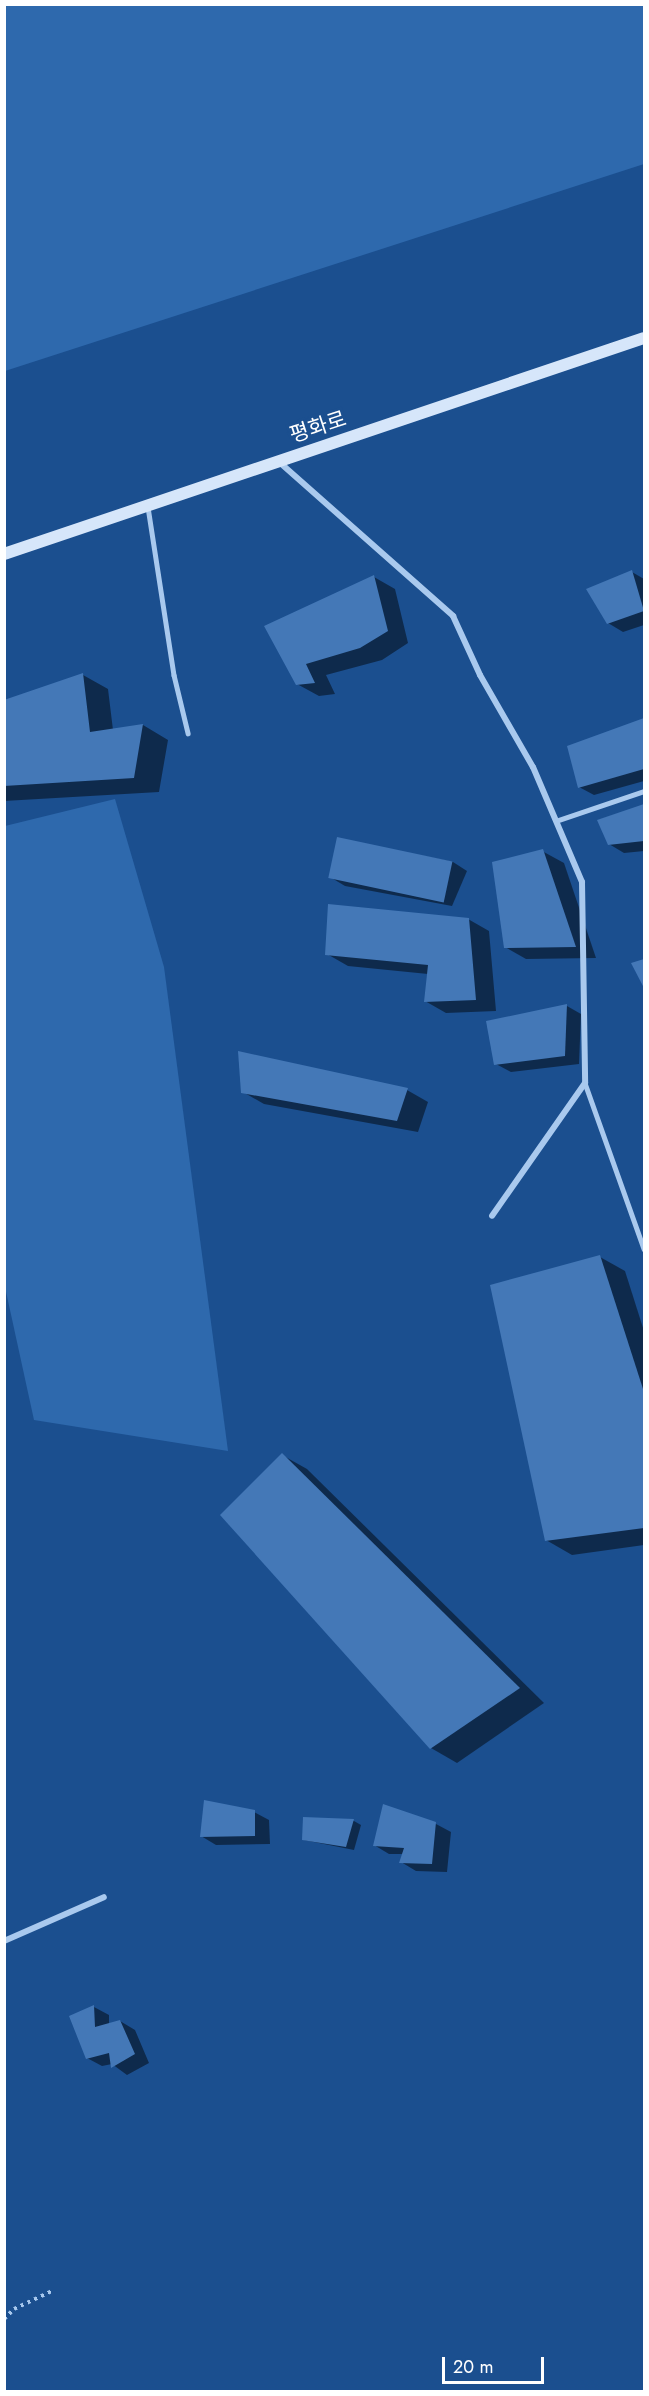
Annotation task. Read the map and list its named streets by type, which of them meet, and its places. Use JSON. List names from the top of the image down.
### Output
{
  "streets": {
    "main road": ["평화로"]
  },
  "scale_bar": "20 m"
}
